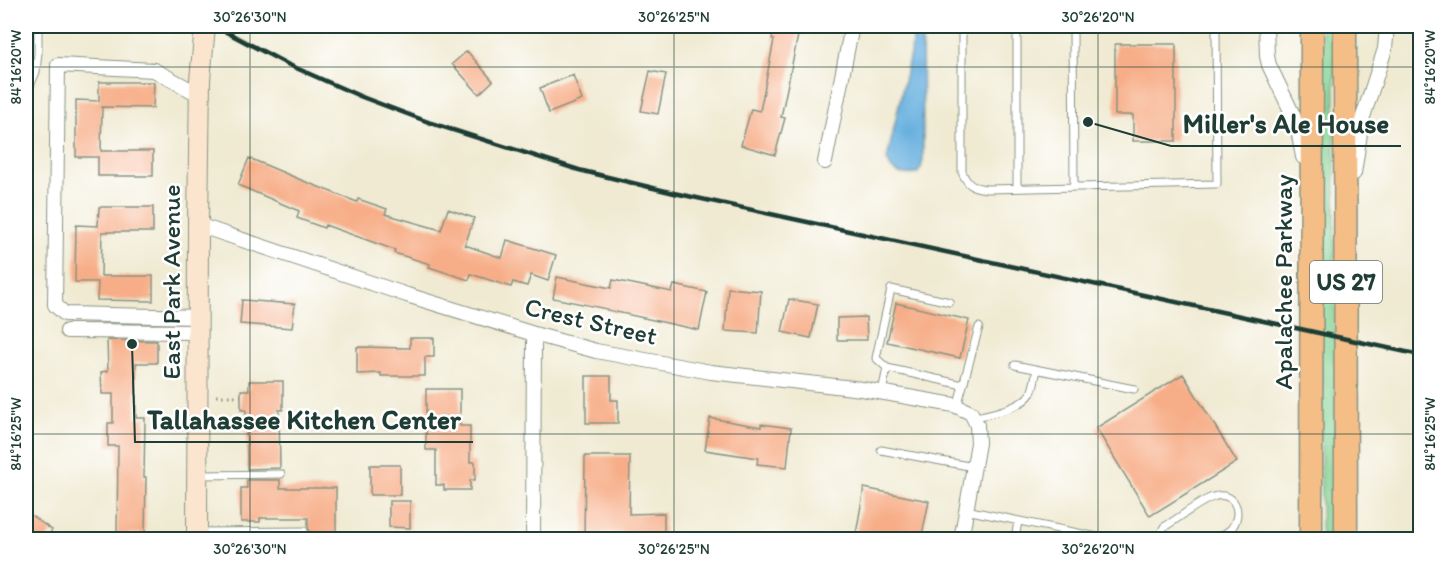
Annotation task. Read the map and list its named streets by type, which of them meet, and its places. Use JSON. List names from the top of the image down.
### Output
{
  "streets": {
    "main road": ["Apalachee Parkway", "US 27"],
    "street": ["East Park Avenue", "Crest Street"]
  },
  "crossings": [
    ["East Park Avenue", "Crest Street"]
  ],
  "places": ["Miller's Ale House", "Tallahassee Kitchen Center"],
  "coordinates": [
    "30°26'30\"N",
    "30°26'25\"N",
    "30°26'20\"N",
    "84°16'20\"W",
    "84°16'25\"W"
  ]
}
